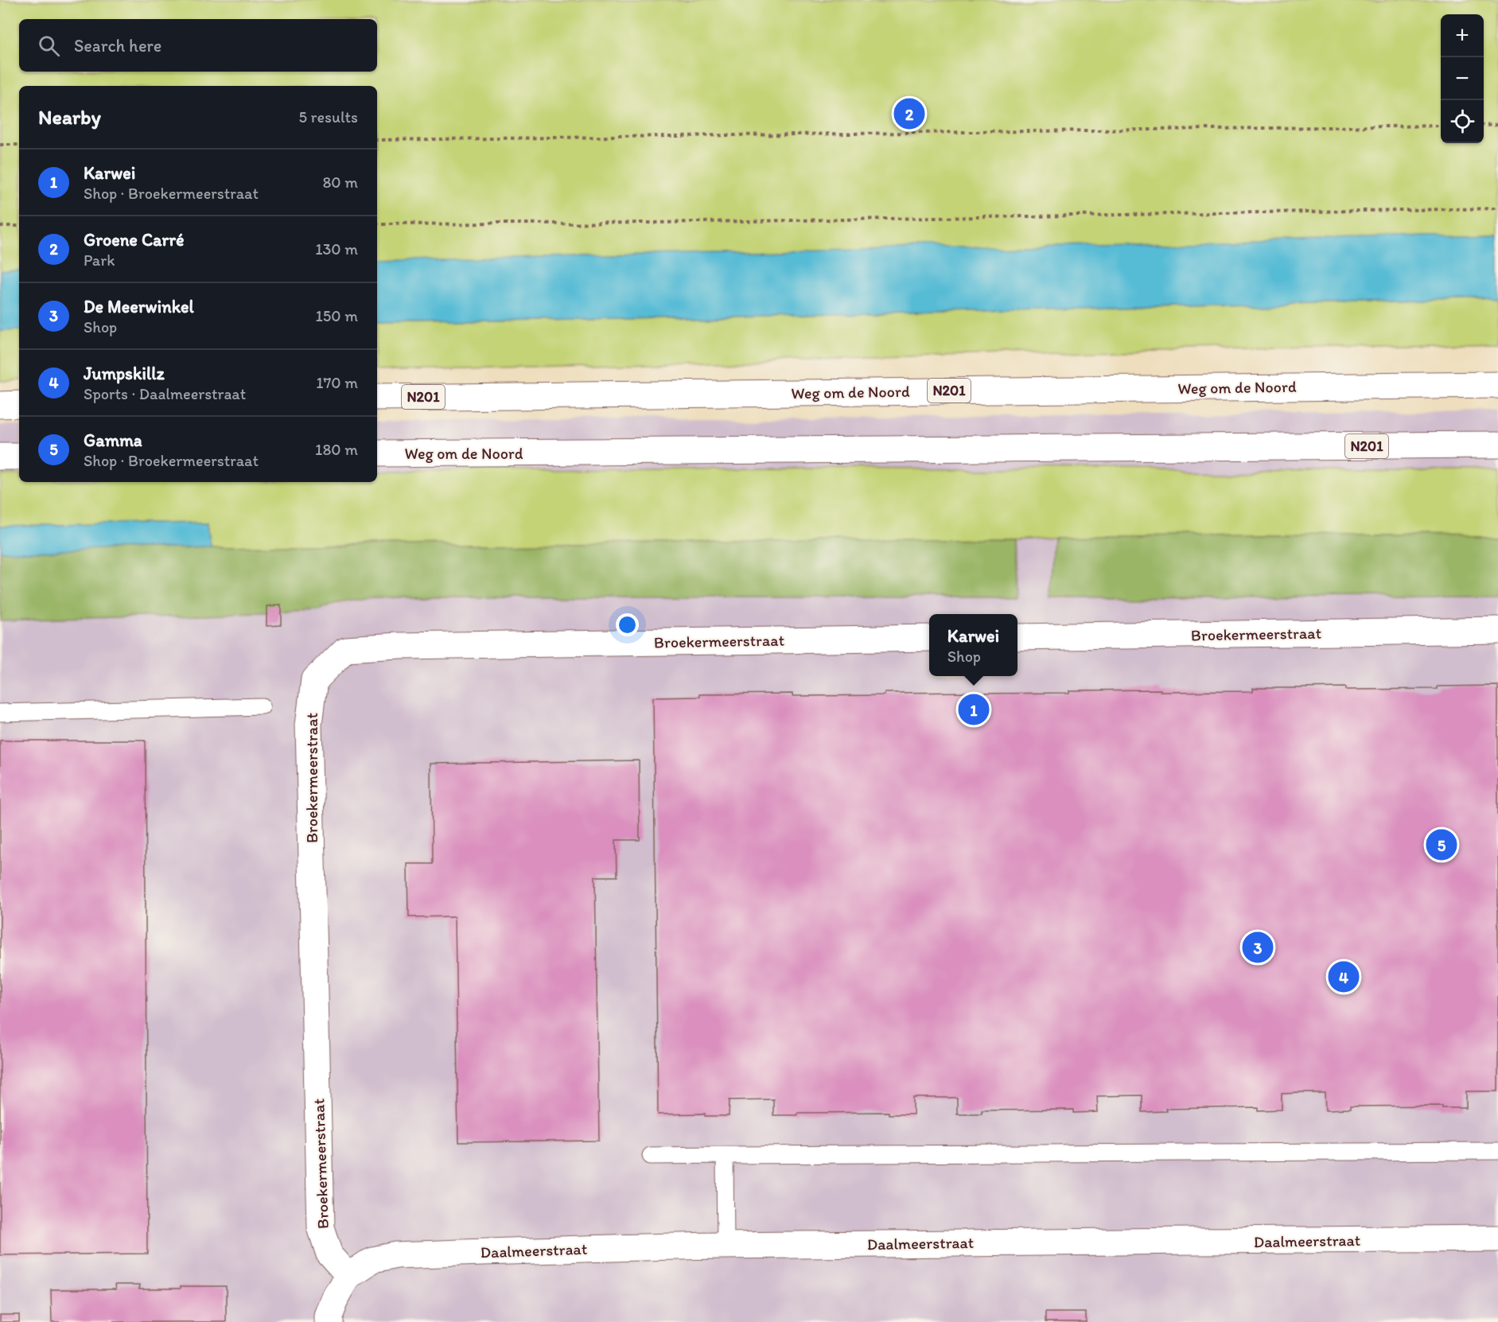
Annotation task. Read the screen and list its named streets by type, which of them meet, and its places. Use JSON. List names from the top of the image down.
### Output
{
  "streets": {
    "main road": [
      "Weg om de Noord",
      "N201",
      "Broekermeerstraat",
      "Daalmeerstraat"
    ]
  },
  "crossings": [
    ["Weg om de Noord", "N201"],
    ["Broekermeerstraat", "Daalmeerstraat"]
  ],
  "page": {
    "map_buttons": ["+", "−"],
    "search": "Search here",
    "heading": ["Nearby", "5 results"],
    "pins": [
      "2",
      "1",
      "5",
      "3",
      "4"
    ],
    "list": [
      {
        "mark": "1",
        "name": "Karwei",
        "note": "Shop · Broekermeerstraat",
        "value": "80 m"
      },
      {
        "mark": "2",
        "name": "Groene Carré",
        "note": "Park",
        "value": "130 m"
      },
      {
        "mark": "3",
        "name": "De Meerwinkel",
        "note": "Shop",
        "value": "150 m"
      },
      {
        "mark": "4",
        "name": "Jumpskillz",
        "note": "Sports · Daalmeerstraat",
        "value": "170 m"
      },
      {
        "mark": "5",
        "name": "Gamma",
        "note": "Shop · Broekermeerstraat",
        "value": "180 m"
      }
    ],
    "popup": ["Karwei", "Shop"]
  }
}
